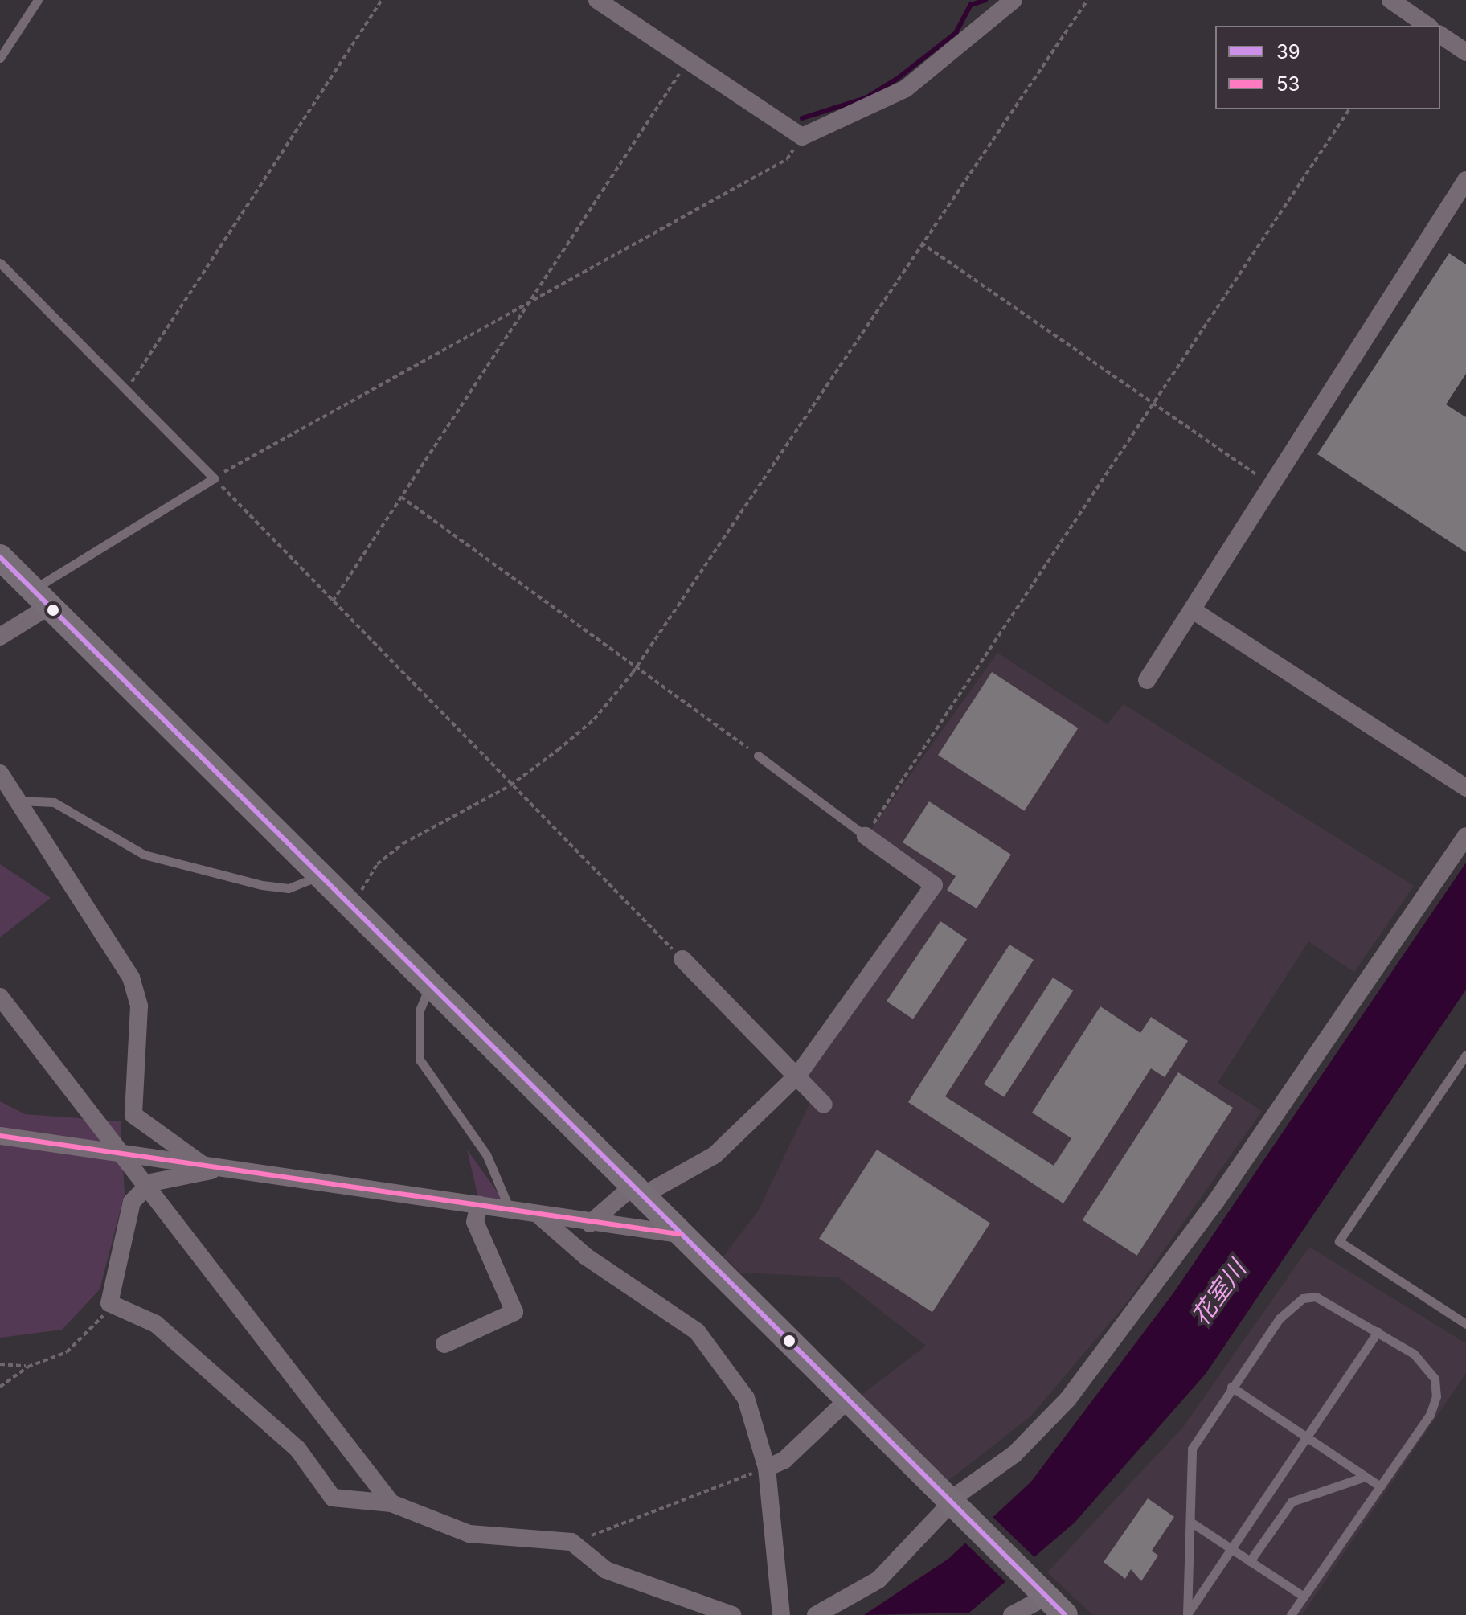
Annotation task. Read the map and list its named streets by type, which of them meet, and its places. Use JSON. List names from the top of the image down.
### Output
{
  "water": ["花室川"],
  "lines": ["transit line 39", "transit line 53"],
  "legend": ["39", "53"]
}
